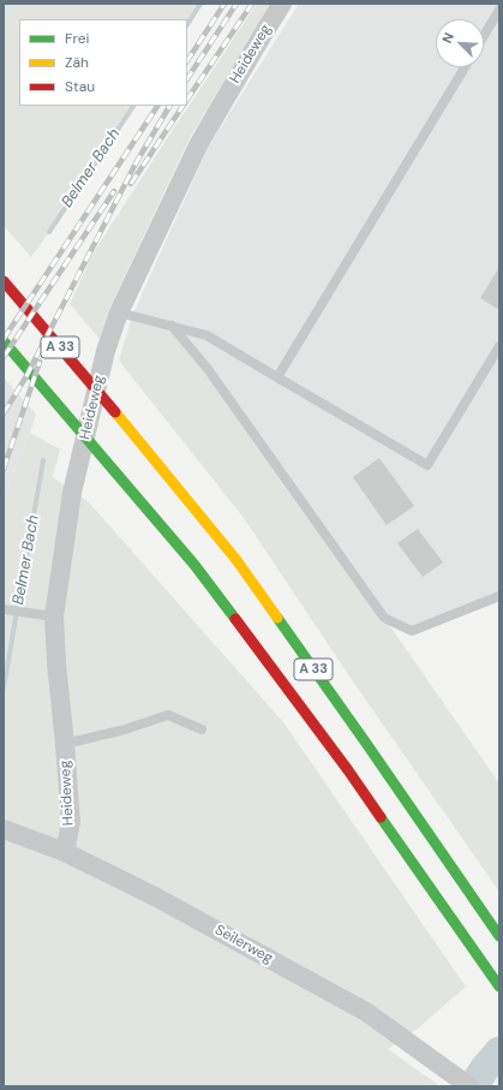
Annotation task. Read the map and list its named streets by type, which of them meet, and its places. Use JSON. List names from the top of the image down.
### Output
{
  "streets": {
    "highway": ["A 33"],
    "street": ["Heideweg", "Seilerweg"]
  },
  "crossings": [
    ["Heideweg", "Seilerweg"]
  ],
  "water": ["Belmer Bach"],
  "legend": ["Frei", "Zäh", "Stau"],
  "north": "top left"
}
